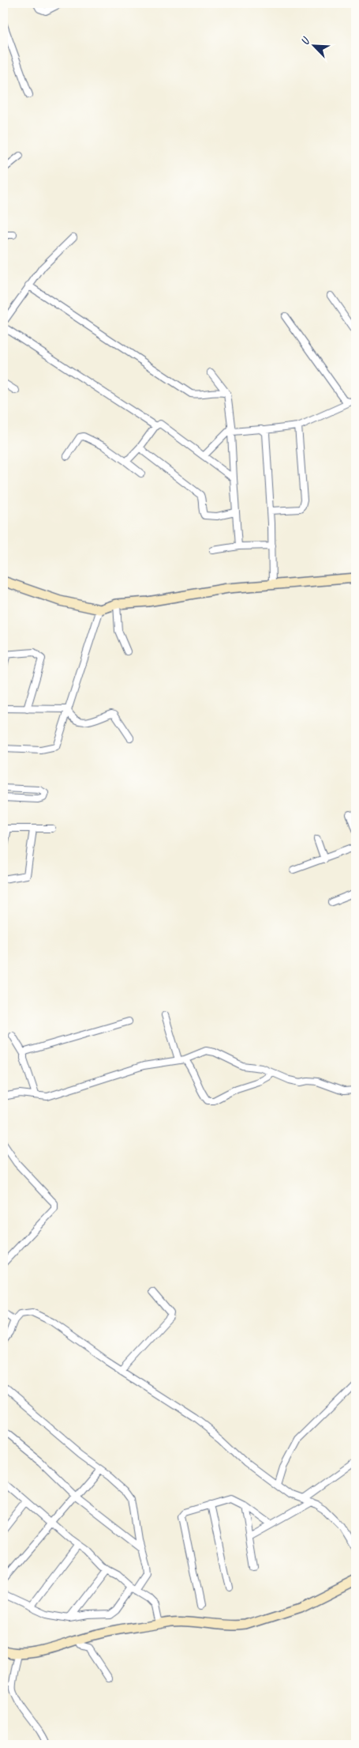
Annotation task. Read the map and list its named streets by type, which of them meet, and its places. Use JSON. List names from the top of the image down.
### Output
{
  "north": "top left"
}
